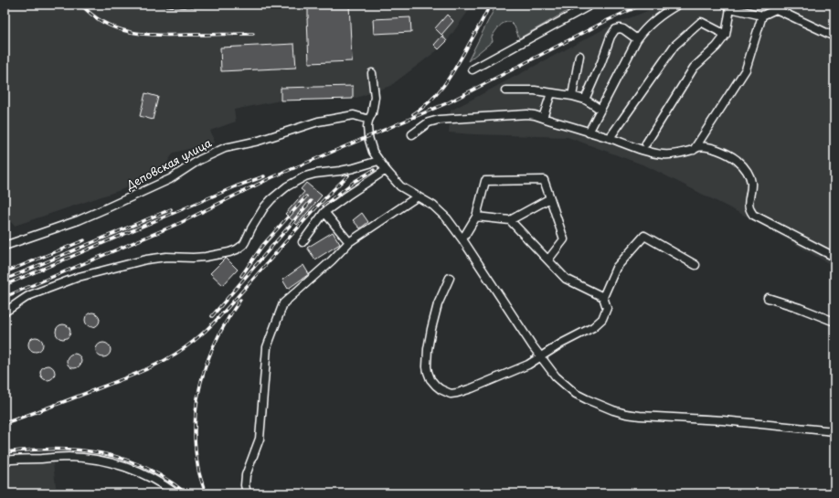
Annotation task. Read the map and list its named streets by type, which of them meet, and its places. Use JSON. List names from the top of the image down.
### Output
{
  "streets": {
    "street": ["Деповская улица"]
  }
}
